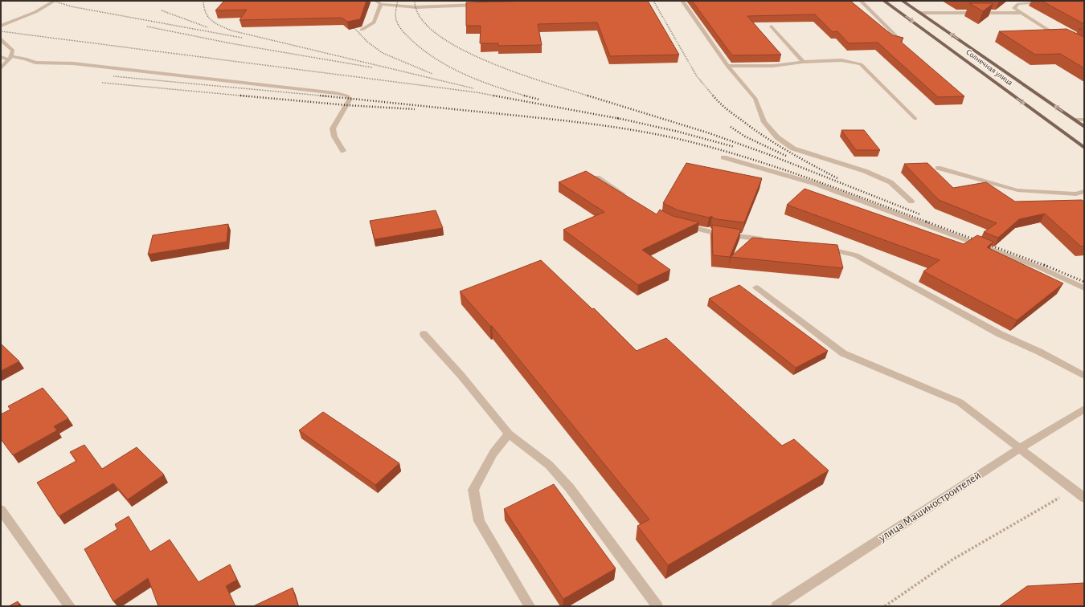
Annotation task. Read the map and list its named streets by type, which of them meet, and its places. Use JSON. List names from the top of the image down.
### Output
{
  "streets": {
    "main road": ["Солнечная улица"],
    "street": ["улица Машиностроителей"]
  }
}
